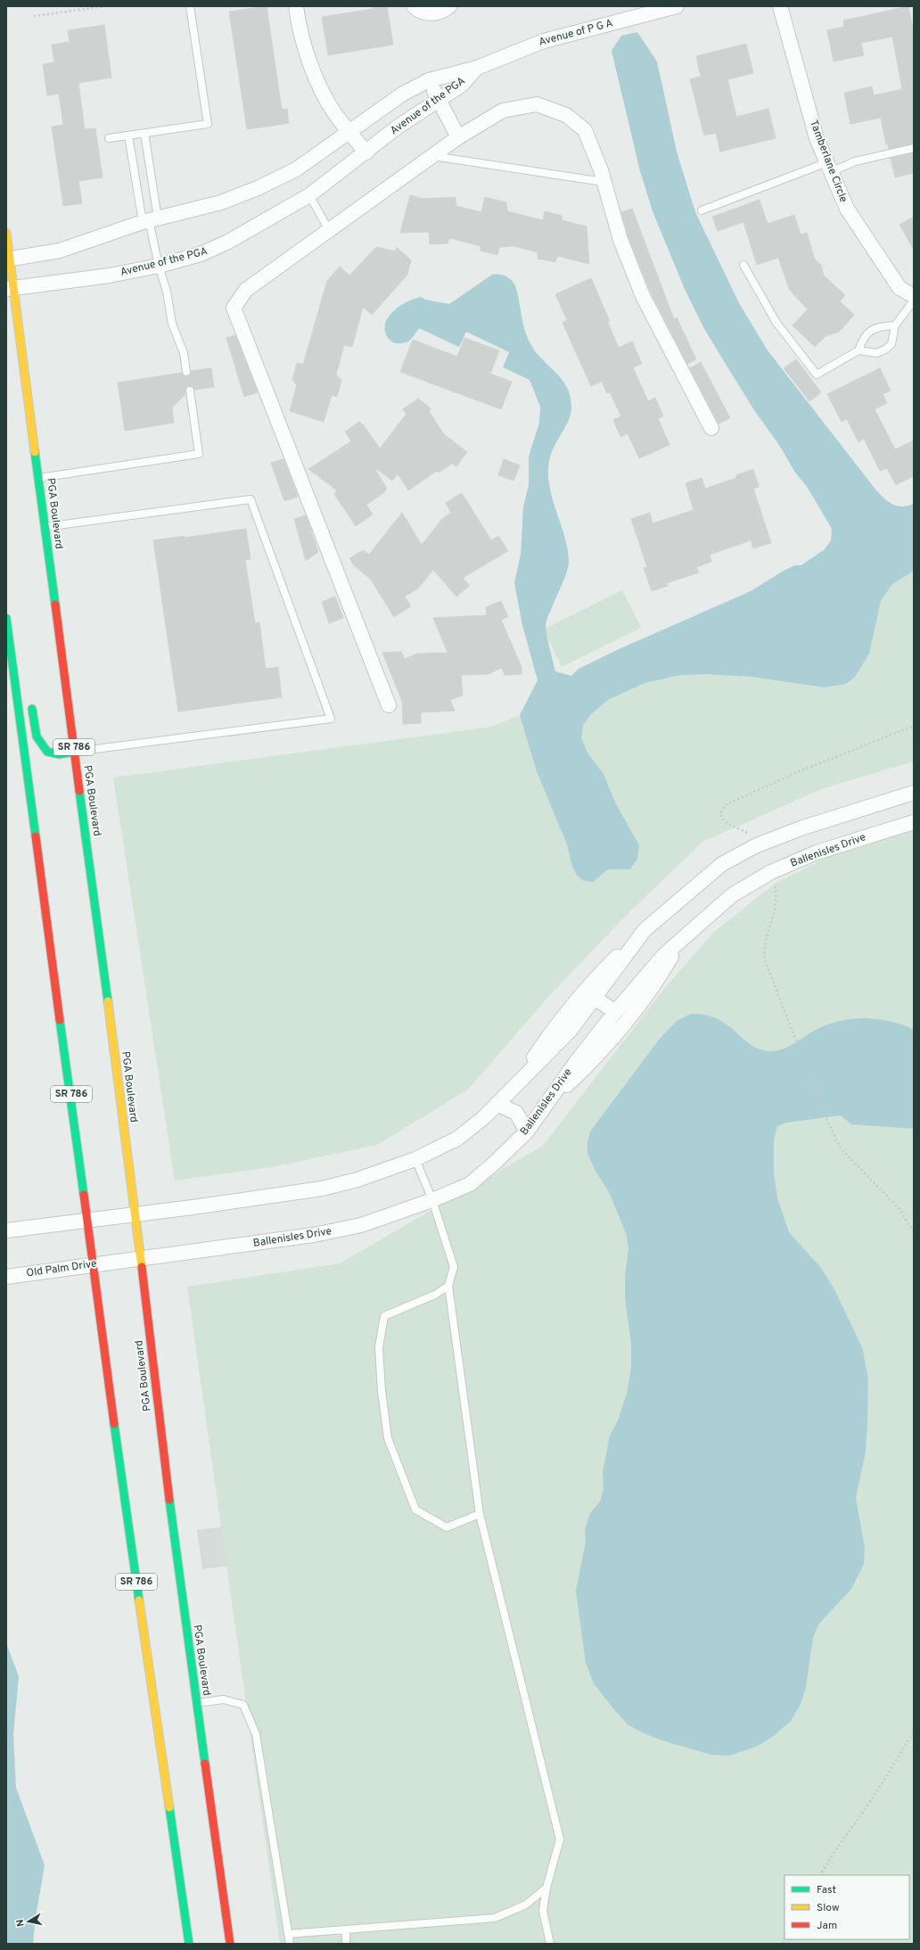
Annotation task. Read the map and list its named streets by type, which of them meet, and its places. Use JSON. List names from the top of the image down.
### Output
{
  "streets": {
    "main road": ["PGA Boulevard", "SR 786"],
    "street": [
      "Avenue of P G A",
      "Avenue of the PGA",
      "Tamberlane Circle",
      "Ballenisles Drive",
      "Old Palm Drive"
    ]
  },
  "crossings": [
    ["Avenue of P G A", "Avenue of the PGA"],
    ["Avenue of the PGA", "PGA Boulevard"],
    ["PGA Boulevard", "Ballenisles Drive"],
    ["SR 786", "Old Palm Drive"],
    ["Ballenisles Drive", "Old Palm Drive"]
  ],
  "legend": ["Fast", "Slow", "Jam"],
  "north": "left"
}
